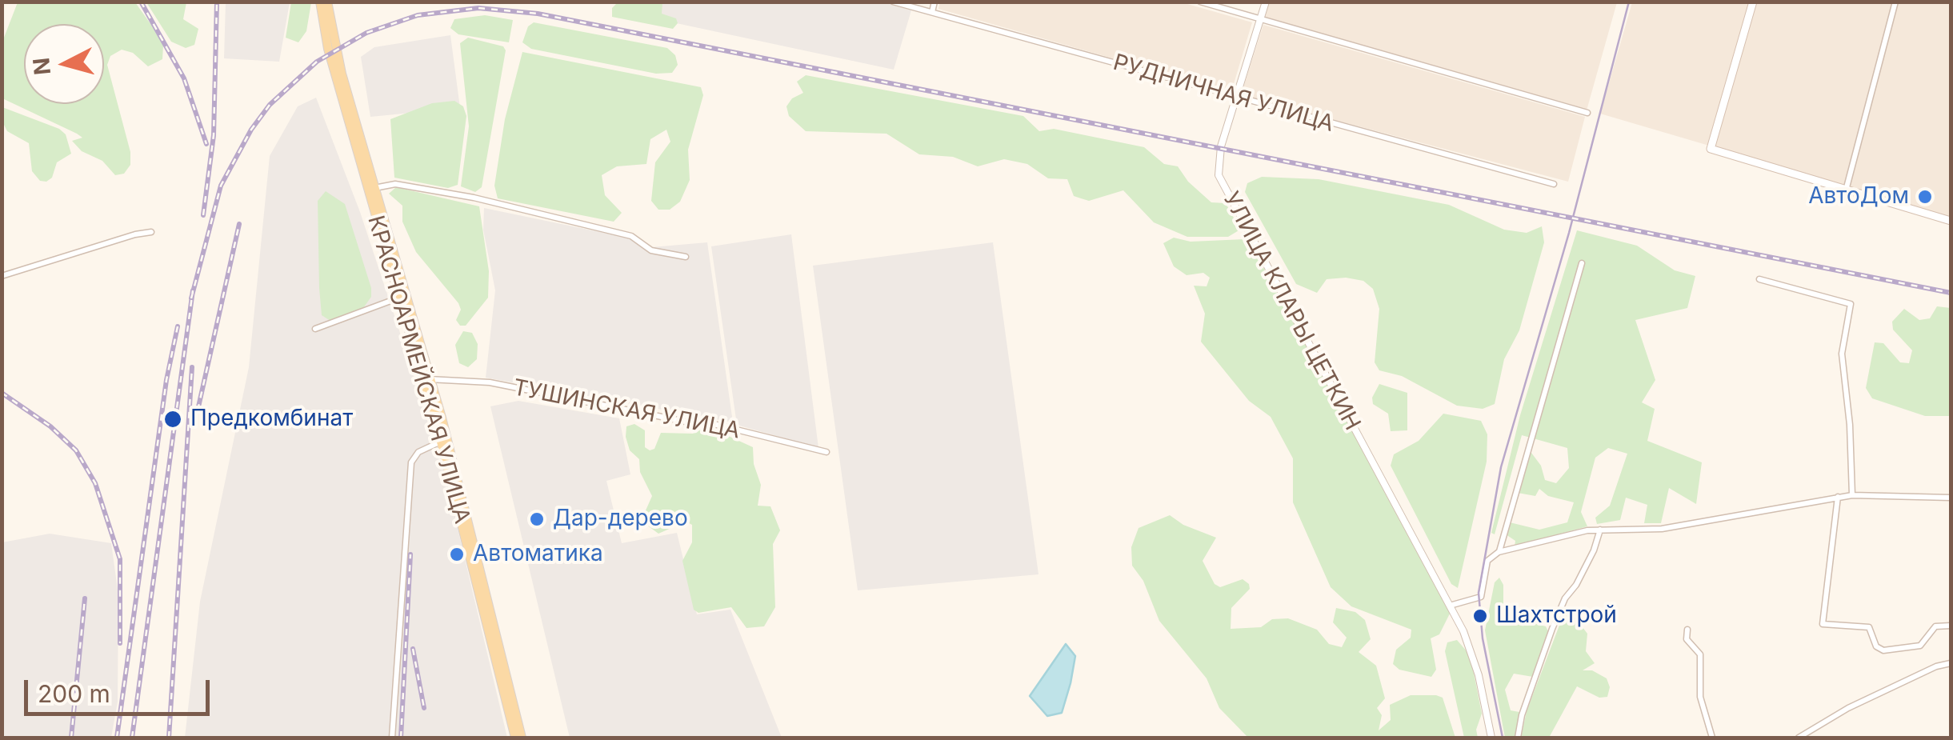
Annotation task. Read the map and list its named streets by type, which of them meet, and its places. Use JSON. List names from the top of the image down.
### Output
{
  "streets": {
    "main road": ["КРАСНОАРМЕЙСКАЯ УЛИЦА"],
    "street": ["РУДНИЧНАЯ УЛИЦА", "УЛИЦА КЛАРЫ ЦЕТКИН", "ТУШИНСКАЯ УЛИЦА"]
  },
  "crossings": [
    ["РУДНИЧНАЯ УЛИЦА", "УЛИЦА КЛАРЫ ЦЕТКИН"],
    ["КРАСНОАРМЕЙСКАЯ УЛИЦА", "ТУШИНСКАЯ УЛИЦА"]
  ],
  "places": [
    "АвтоДом",
    "Предкомбинат",
    "Дар-дерево",
    "Автоматика",
    "Шахтстрой"
  ],
  "scale_bar": "200 m",
  "north": "left"
}
